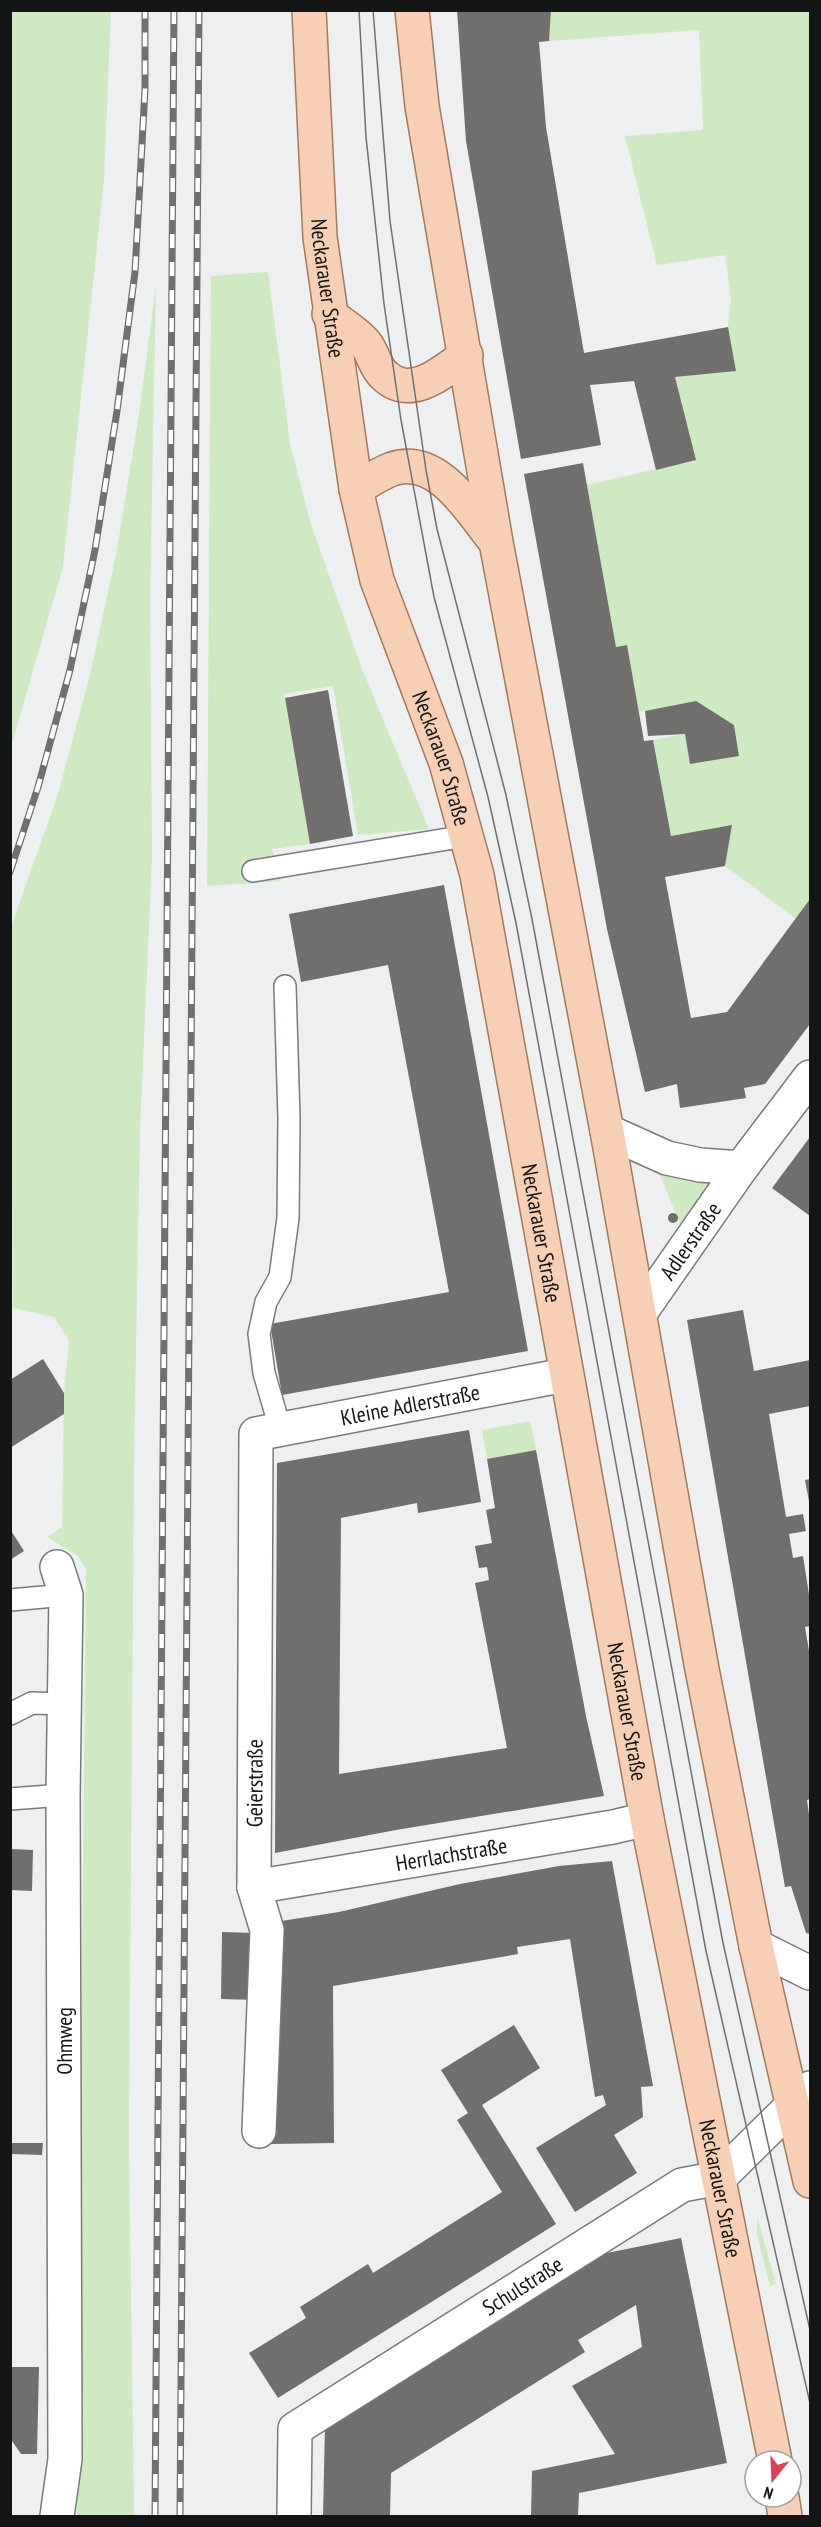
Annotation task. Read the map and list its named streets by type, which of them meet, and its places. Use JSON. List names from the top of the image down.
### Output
{
  "streets": {
    "main road": ["Neckarauer Straße"],
    "street": [
      "Adlerstraße",
      "Kleine Adlerstraße",
      "Geierstraße",
      "Herrlachstraße",
      "Ohmweg",
      "Schulstraße"
    ]
  },
  "crossings": [
    ["Neckarauer Straße", "Kleine Adlerstraße"],
    ["Neckarauer Straße", "Herrlachstraße"],
    ["Neckarauer Straße", "Schulstraße"],
    ["Kleine Adlerstraße", "Geierstraße"],
    ["Geierstraße", "Herrlachstraße"]
  ],
  "north": "bottom"
}
